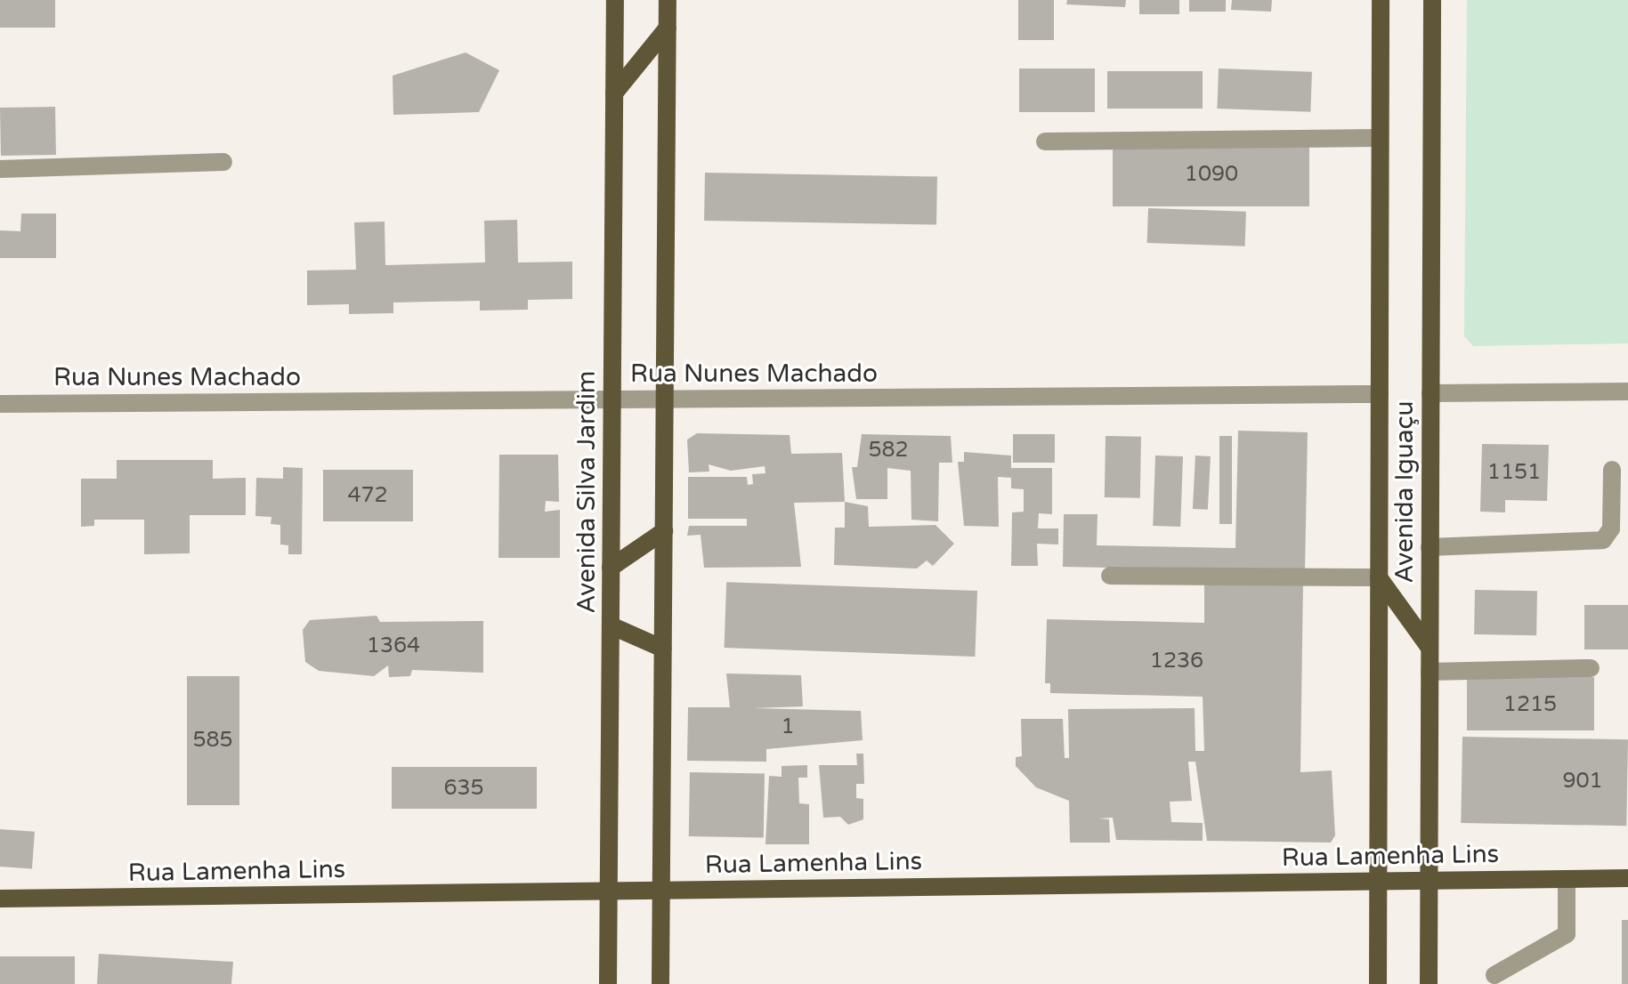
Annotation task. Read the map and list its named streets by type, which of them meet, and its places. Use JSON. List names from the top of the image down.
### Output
{
  "streets": {
    "main road": ["Avenida Silva Jardim", "Avenida Iguaçu", "Rua Lamenha Lins"],
    "street": ["Rua Nunes Machado"]
  },
  "crossings": [
    ["Rua Nunes Machado", "Avenida Silva Jardim"],
    ["Rua Nunes Machado", "Avenida Iguaçu"],
    ["Avenida Silva Jardim", "Rua Lamenha Lins"],
    ["Avenida Iguaçu", "Rua Lamenha Lins"]
  ],
  "house_numbers": [
    "1090",
    "582",
    "1151",
    "472",
    "1364",
    "1236",
    "1215",
    "1",
    "585",
    "901",
    "635"
  ]
}
